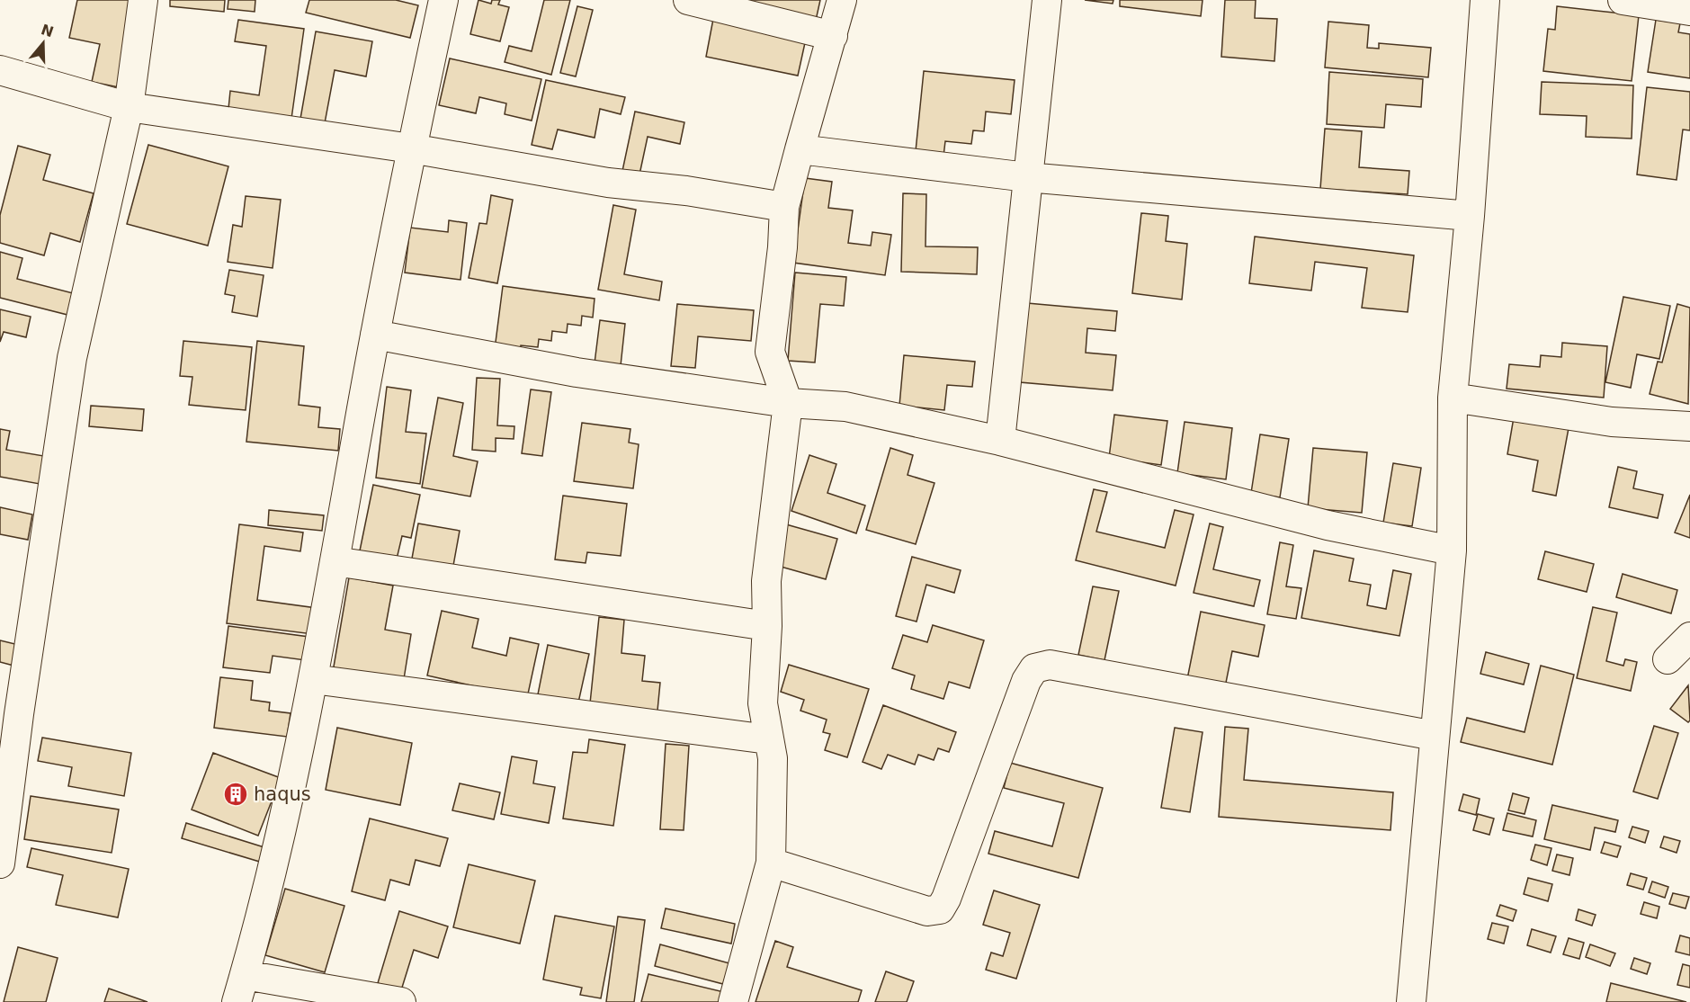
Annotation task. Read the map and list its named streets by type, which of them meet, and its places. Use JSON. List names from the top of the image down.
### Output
{
  "places": {
    "building": ["haqus"]
  },
  "north": "top"
}
